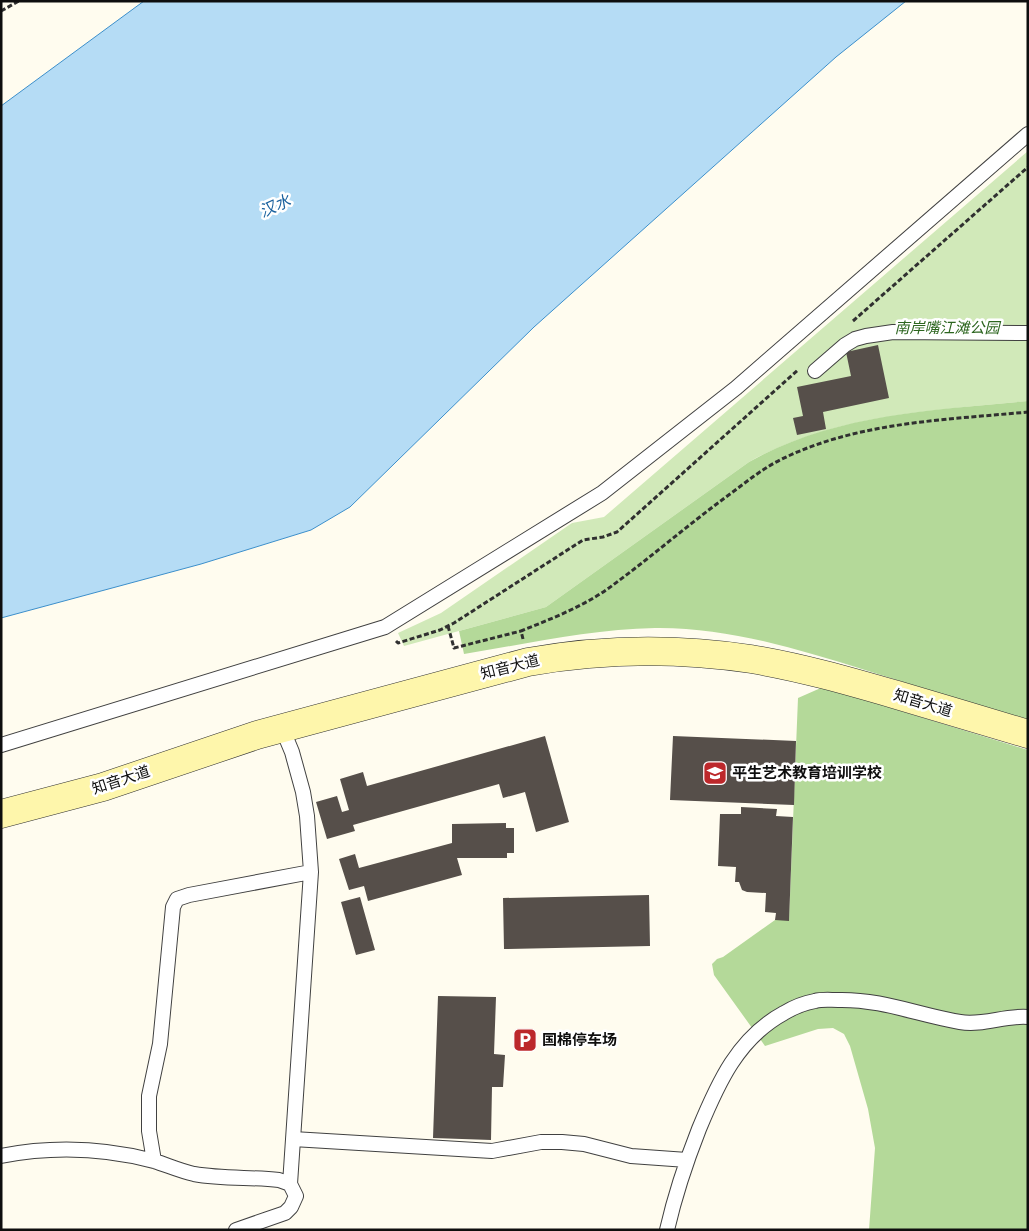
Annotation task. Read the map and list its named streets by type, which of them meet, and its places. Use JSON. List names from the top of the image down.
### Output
{
  "streets": {
    "main road": ["知音大道"]
  },
  "water": ["汉水"],
  "parks": ["南岸嘴江滩公园"],
  "places": {
    "school or university": ["平生艺术教育培训学校"],
    "parking": ["国棉停车场"]
  }
}
